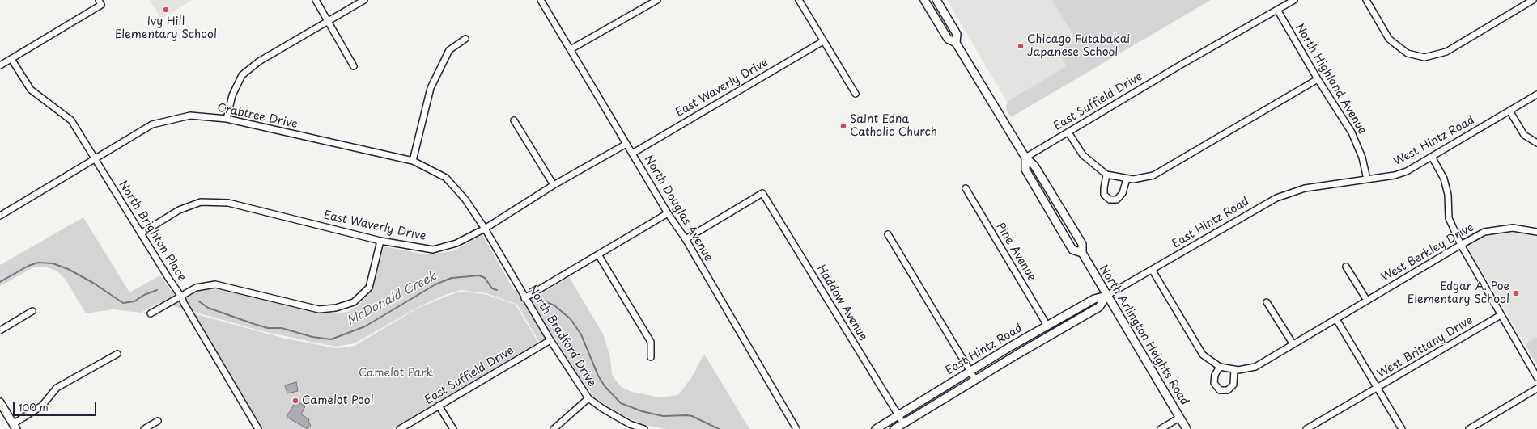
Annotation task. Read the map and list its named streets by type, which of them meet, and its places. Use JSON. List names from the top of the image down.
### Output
{
  "streets": {
    "main road": ["East Hintz Road", "North Arlington Heights Road"],
    "street": [
      "North Highland Avenue",
      "East Waverly Drive",
      "East Suffield Drive",
      "Crabtree Drive",
      "West Hintz Road",
      "North Douglas Avenue",
      "North Brighton Place",
      "Pine Avenue",
      "West Berkley Drive",
      "Haddow Avenue",
      "North Bradford Drive",
      "West Brittany Drive"
    ]
  },
  "crossings": [
    ["North Highland Avenue", "East Suffield Drive"],
    ["North Highland Avenue", "West Hintz Road"],
    ["East Waverly Drive", "Crabtree Drive"],
    ["East Waverly Drive", "North Douglas Avenue"],
    ["East Waverly Drive", "North Brighton Place"],
    ["East Waverly Drive", "North Bradford Drive"],
    ["East Suffield Drive", "North Arlington Heights Road"],
    ["East Suffield Drive", "North Bradford Drive"],
    ["Crabtree Drive", "North Brighton Place"],
    ["Crabtree Drive", "North Bradford Drive"],
    ["West Hintz Road", "East Hintz Road"],
    ["North Douglas Avenue", "Haddow Avenue"],
    ["East Hintz Road", "Pine Avenue"],
    ["East Hintz Road", "Haddow Avenue"],
    ["East Hintz Road", "North Arlington Heights Road"]
  ],
  "water": ["McDonald Creek"],
  "parks": ["Camelot Park"],
  "places": [
    "Ivy Hill Elementary School",
    "Chicago Futabakai Japanese School",
    "Saint Edna Catholic Church",
    "Edgar A. Poe Elementary School",
    "Camelot Pool"
  ],
  "scale_bar": "100 m"
}
